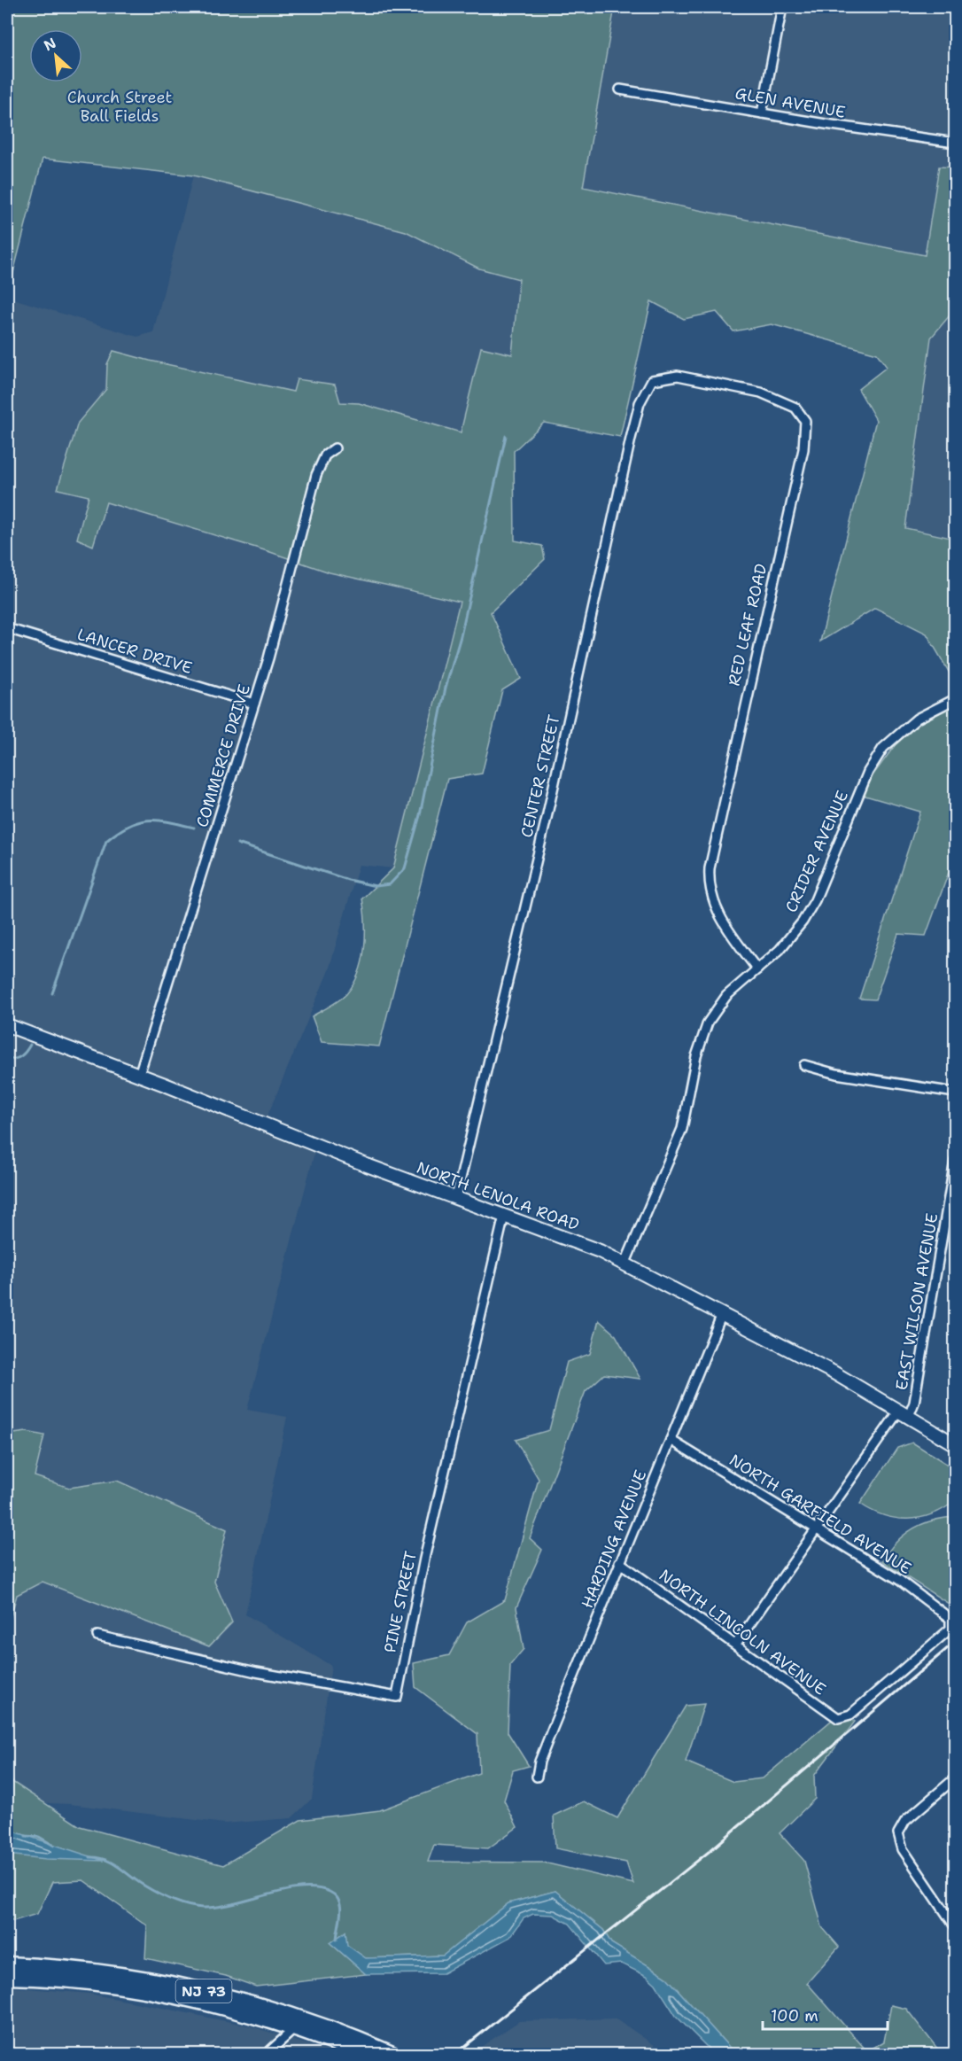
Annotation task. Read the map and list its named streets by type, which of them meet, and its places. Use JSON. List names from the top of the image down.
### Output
{
  "streets": {
    "highway": ["NJ 73"],
    "main road": ["NORTH LENOLA ROAD"],
    "street": [
      "GLEN AVENUE",
      "RED LEAF ROAD",
      "LANCER DRIVE",
      "COMMERCE DRIVE",
      "CENTER STREET",
      "CRIDER AVENUE",
      "EAST WILSON AVENUE",
      "NORTH GARFIELD AVENUE",
      "HARDING AVENUE",
      "PINE STREET",
      "NORTH LINCOLN AVENUE"
    ]
  },
  "crossings": [
    ["RED LEAF ROAD", "CENTER STREET"],
    ["RED LEAF ROAD", "CRIDER AVENUE"],
    ["LANCER DRIVE", "COMMERCE DRIVE"],
    ["COMMERCE DRIVE", "NORTH LENOLA ROAD"],
    ["CENTER STREET", "NORTH LENOLA ROAD"],
    ["CRIDER AVENUE", "NORTH LENOLA ROAD"],
    ["NORTH LENOLA ROAD", "EAST WILSON AVENUE"],
    ["NORTH LENOLA ROAD", "HARDING AVENUE"],
    ["NORTH LENOLA ROAD", "PINE STREET"],
    ["EAST WILSON AVENUE", "NORTH GARFIELD AVENUE"],
    ["EAST WILSON AVENUE", "NORTH LINCOLN AVENUE"],
    ["NORTH GARFIELD AVENUE", "HARDING AVENUE"],
    ["NORTH GARFIELD AVENUE", "NORTH LINCOLN AVENUE"],
    ["HARDING AVENUE", "NORTH LINCOLN AVENUE"]
  ],
  "parks": ["Church Street Ball Fields"],
  "scale_bar": "100 m",
  "north": "top left"
}
